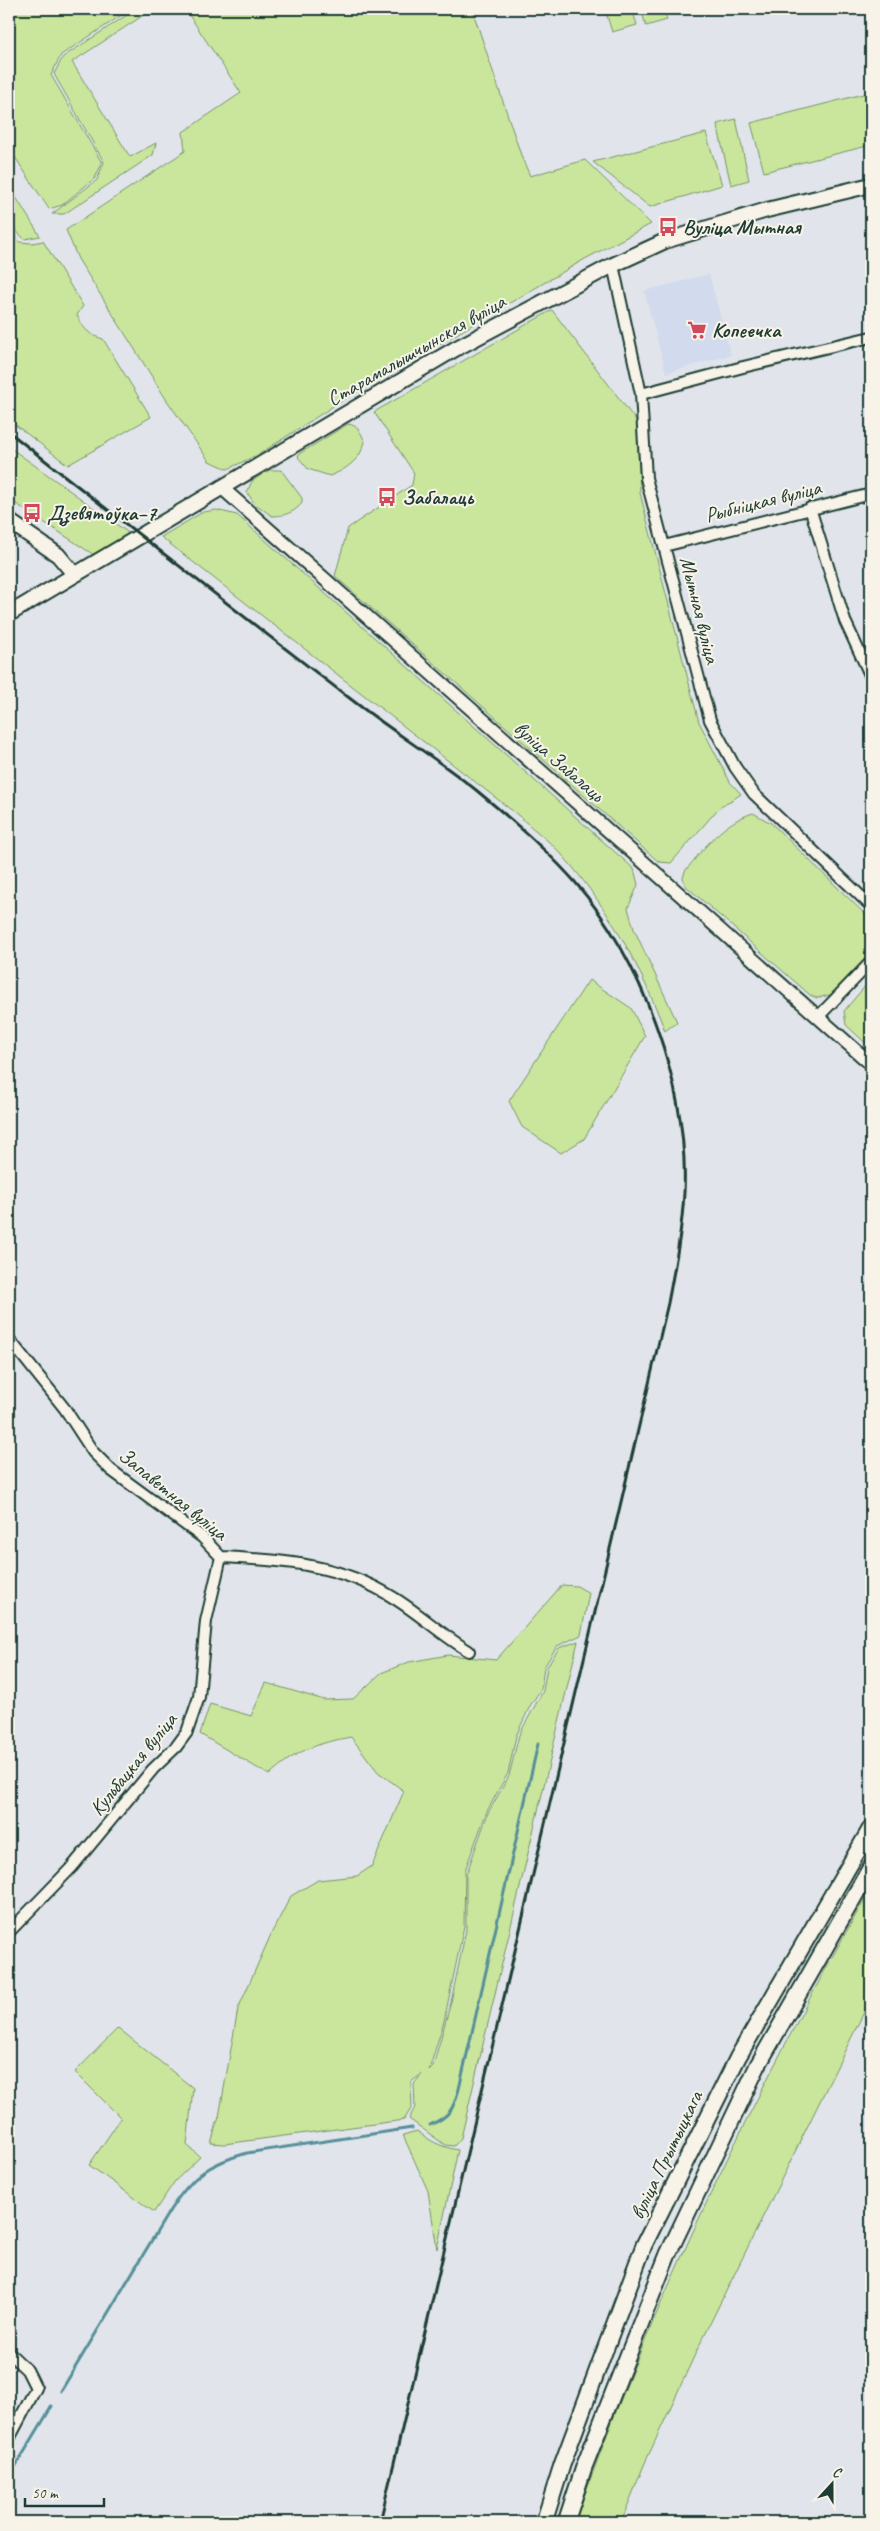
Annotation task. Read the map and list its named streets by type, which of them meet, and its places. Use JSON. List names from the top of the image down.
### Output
{
  "streets": {
    "main road": ["Старамалышчынская вуліца", "вуліца Прытыцкага"],
    "street": [
      "Рыбніцкая вуліца",
      "Мытная вуліца",
      "вуліца Забалаць",
      "Запаветная вуліца",
      "Кульбацкая вуліца"
    ]
  },
  "crossings": [
    ["Старамалышчынская вуліца", "Мытная вуліца"],
    ["Старамалышчынская вуліца", "вуліца Забалаць"],
    ["Рыбніцкая вуліца", "Мытная вуліца"],
    ["Запаветная вуліца", "Кульбацкая вуліца"]
  ],
  "places": {
    "bus stop": ["Вуліца Мытная", "Забалаць", "Дзевятоўка–7"],
    "supermarket": ["Копеечка"]
  },
  "scale_bar": "50 m",
  "north": "top"
}
